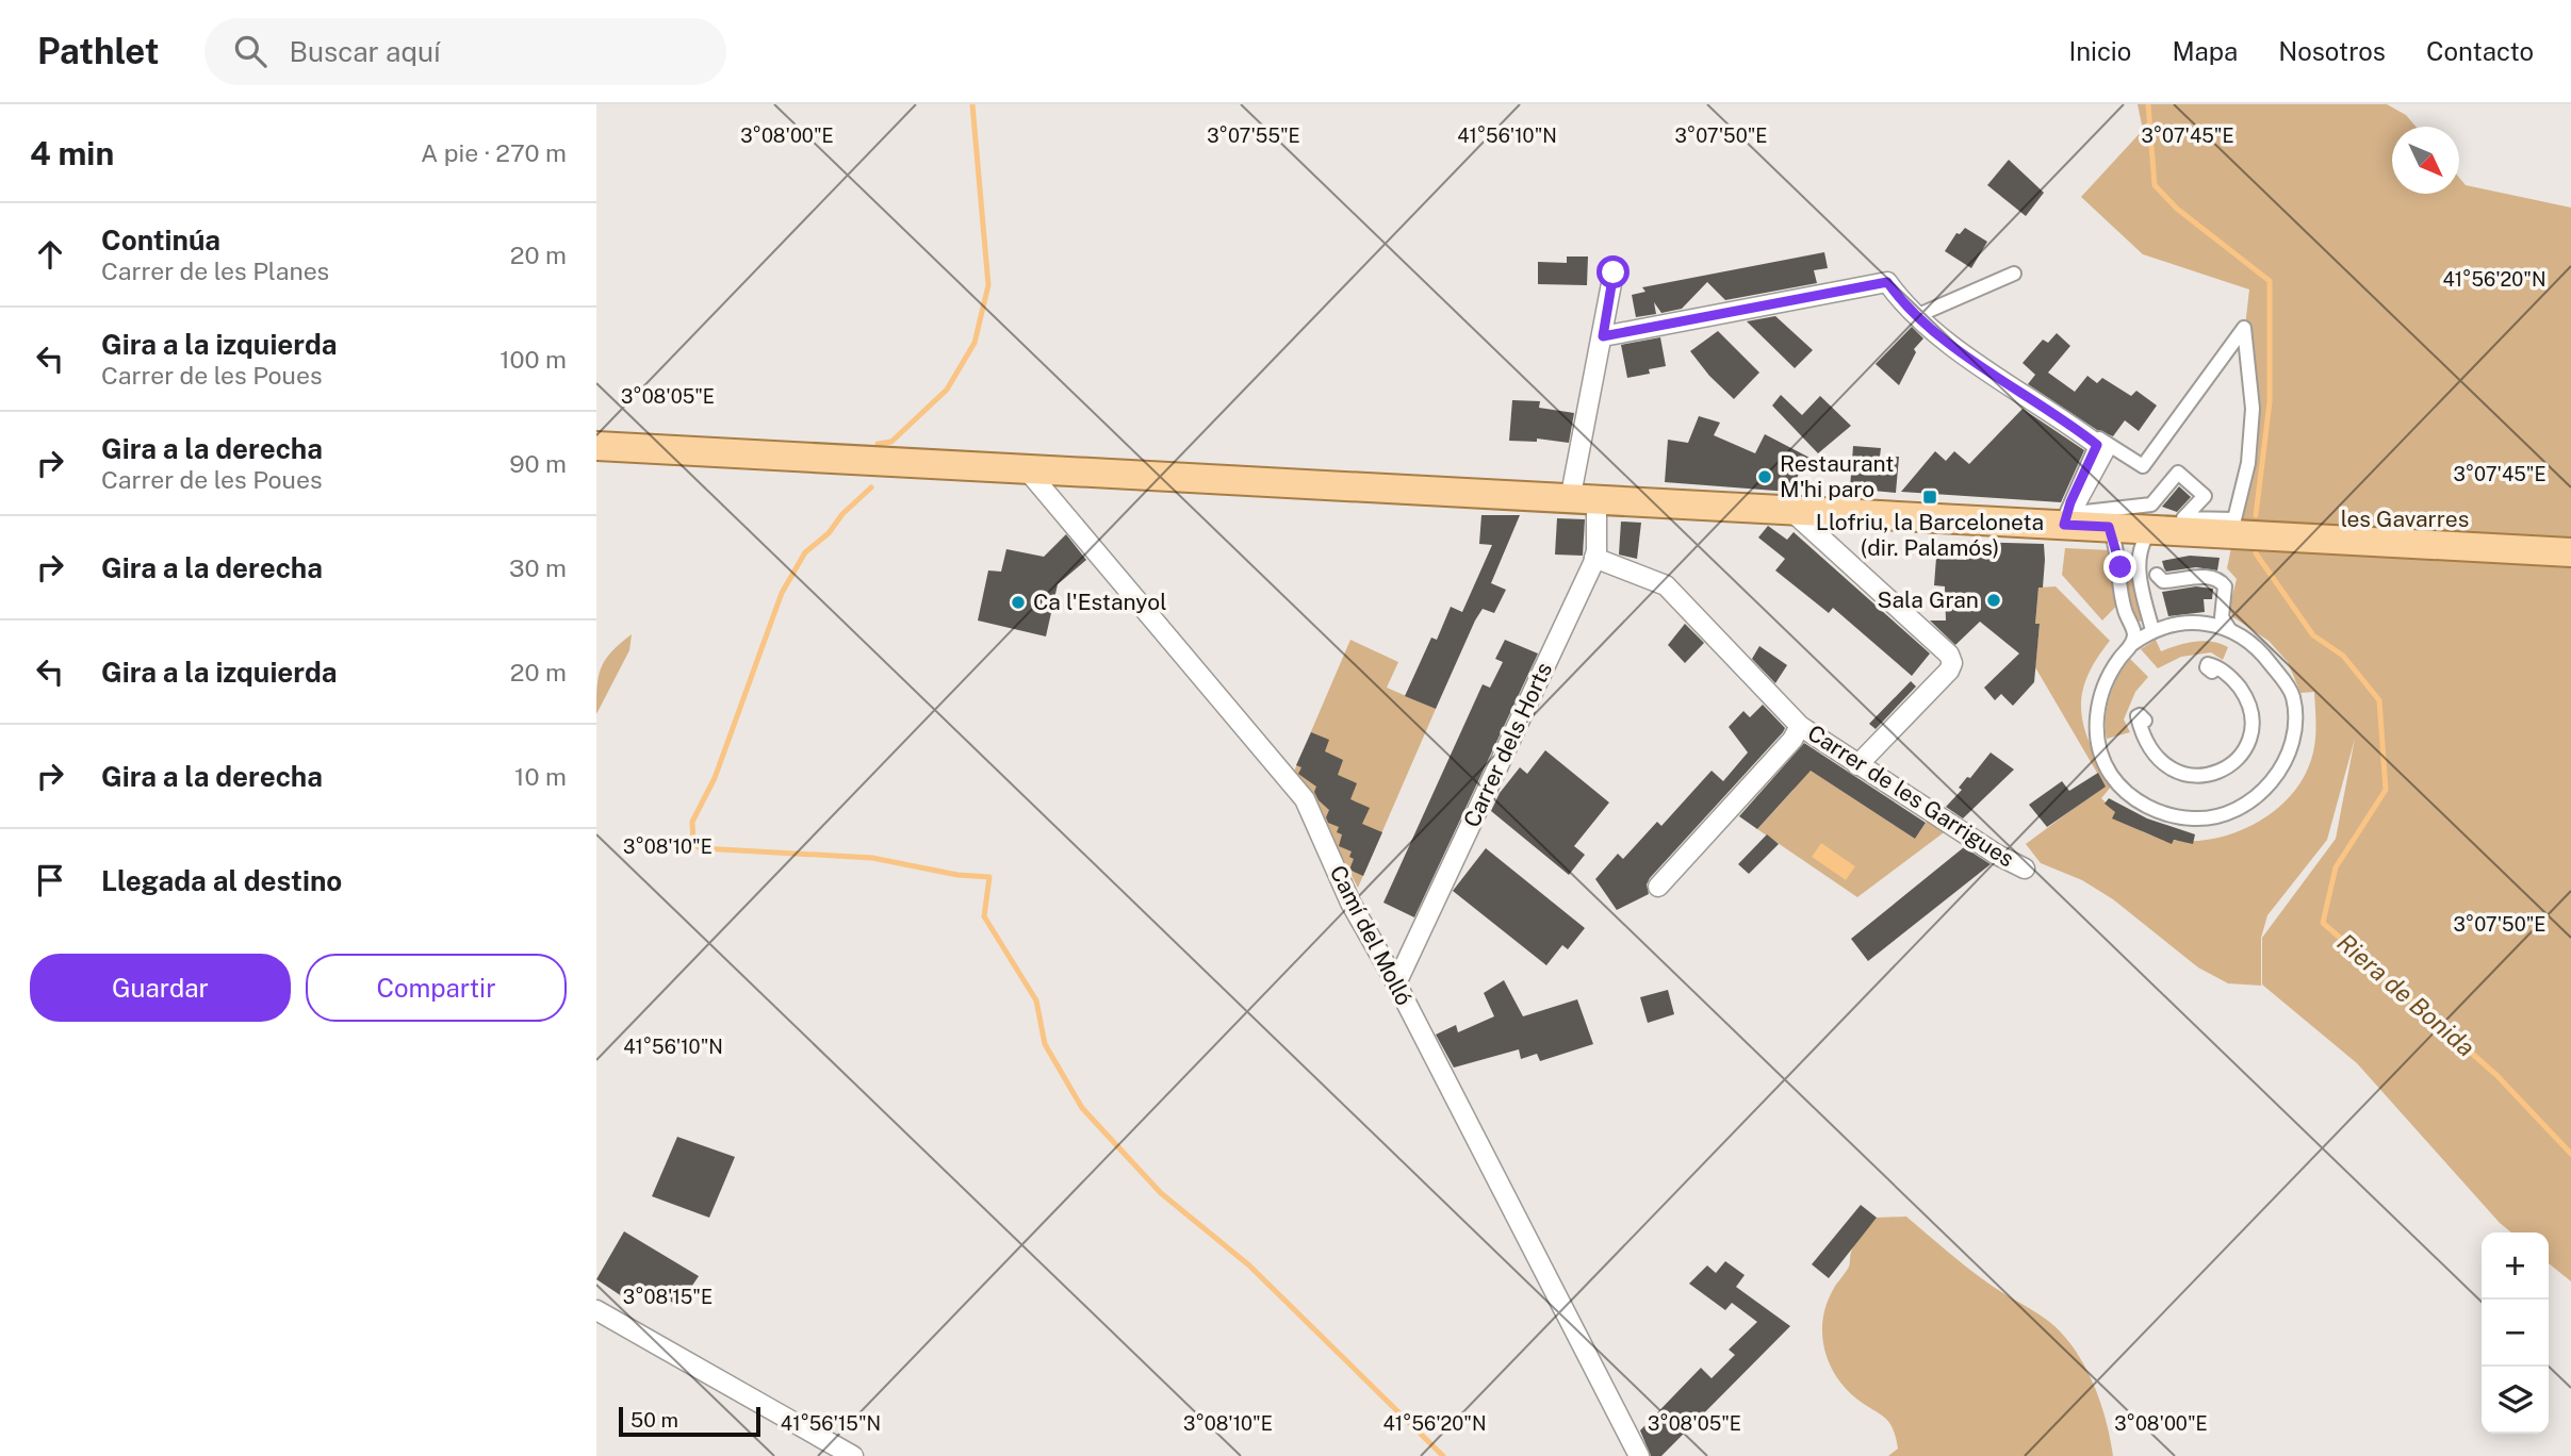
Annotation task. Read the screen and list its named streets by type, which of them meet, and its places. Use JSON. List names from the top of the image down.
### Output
{
  "streets": {
    "street": ["Carrer dels Horts", "Carrer de les Garrigues", "Camí del Molló"]
  },
  "crossings": [
    ["Carrer dels Horts", "Carrer de les Garrigues"],
    ["Carrer dels Horts", "Camí del Molló"]
  ],
  "water": ["Riera de Bonida"],
  "parks": ["les Gavarres"],
  "places": {
    "other": ["Restaurant M'hi paro", "Sala Gran", "Ca l'Estanyol"],
    "transit": ["Llofriu, la Barceloneta (dir. Palamós)"]
  },
  "scale_bar": "50 m",
  "north": "bottom right",
  "page": {
    "header": "Pathlet",
    "search": "Buscar aquí",
    "nav": [
      "Inicio",
      "Mapa",
      "Nosotros",
      "Contacto"
    ],
    "heading": ["4 min", "A pie · 270 m"],
    "list": [
      ["Continúa", "Carrer de les Planes", "20 m"],
      ["Gira a la izquierda", "Carrer de les Poues", "100 m"],
      ["Gira a la derecha", "Carrer de les Poues", "90 m"],
      ["Gira a la derecha", "30 m"],
      ["Gira a la izquierda", "20 m"],
      ["Gira a la derecha", "10 m"],
      "Llegada al destino"
    ],
    "buttons": ["Guardar", "Compartir"],
    "map_buttons": ["+", "−"],
    "scale": "50 m"
  },
  "coordinates": [
    "3°08'00\"E",
    "3°07'55\"E",
    "3°07'50\"E",
    "3°07'45\"E",
    "41°56'10\"N",
    "41°56'20\"N",
    "3°08'05\"E",
    "3°08'10\"E",
    "3°08'15\"E",
    "41°56'15\"N"
  ]
}
